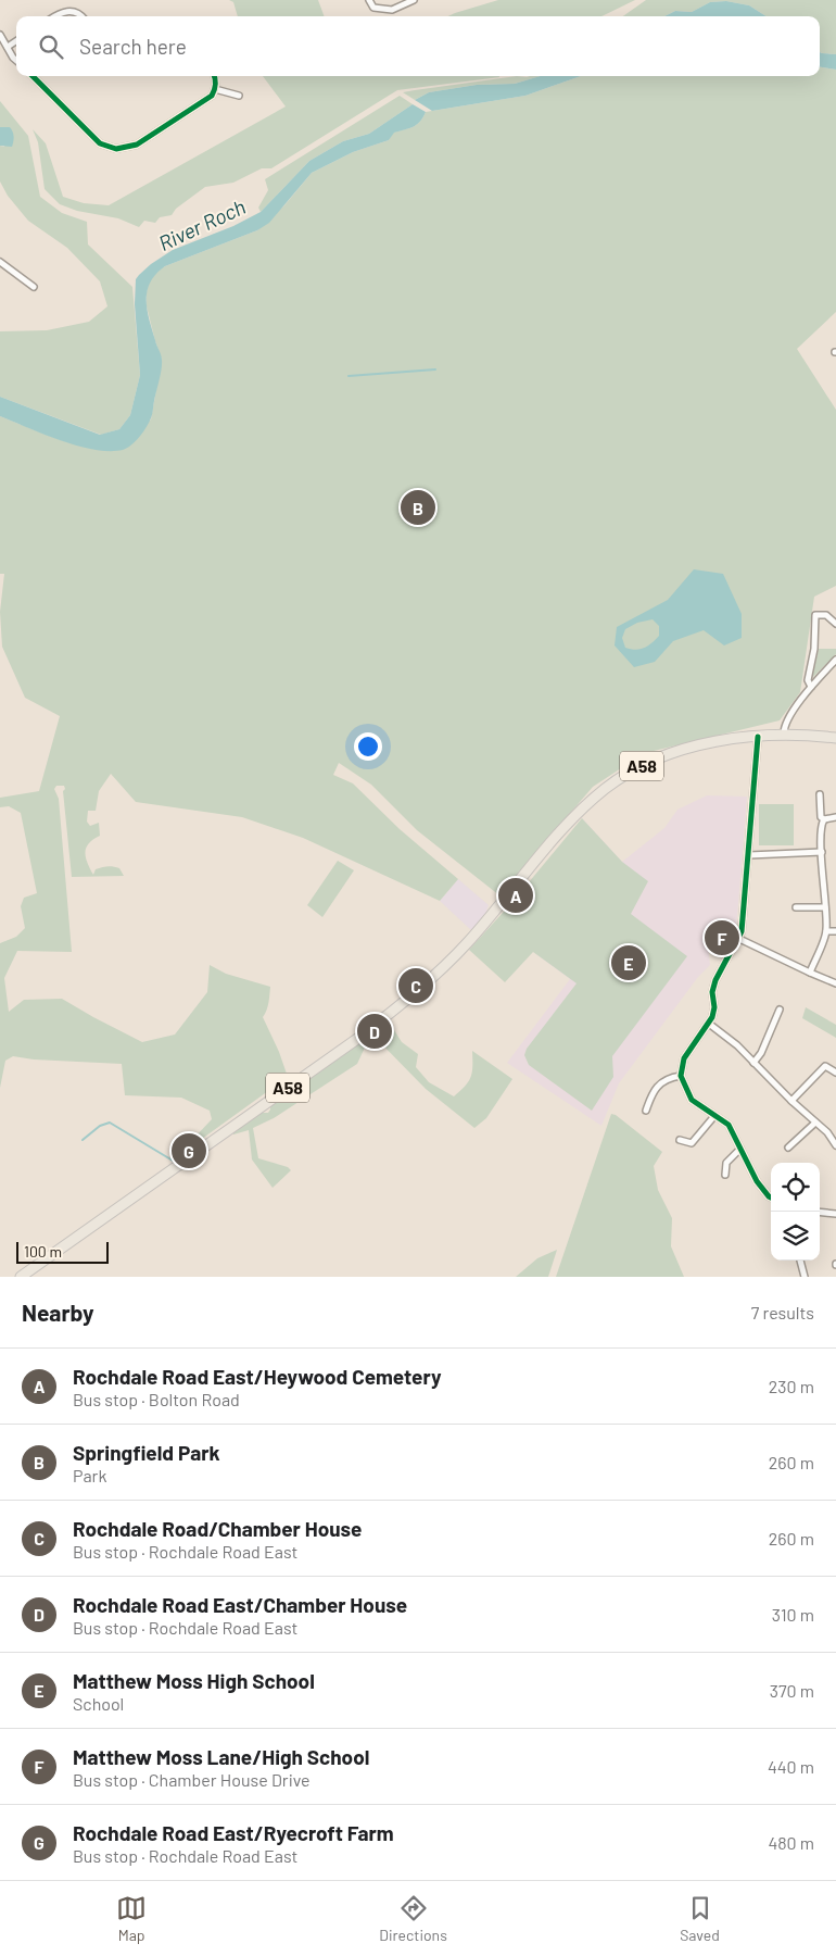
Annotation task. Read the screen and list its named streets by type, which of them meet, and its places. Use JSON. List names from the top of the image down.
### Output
{
  "streets": {
    "highway": ["A58"]
  },
  "water": ["River Roch"],
  "scale_bar": "100 m",
  "page": {
    "search": "Search here",
    "pins": [
      "B",
      "A",
      "F",
      "E",
      "C",
      "D",
      "G"
    ],
    "scale": "100 m",
    "heading": ["Nearby", "7 results"],
    "list": [
      {
        "mark": "A",
        "name": "Rochdale Road East/Heywood Cemetery",
        "note": "Bus stop · Bolton Road",
        "value": "230 m"
      },
      {
        "mark": "B",
        "name": "Springfield Park",
        "note": "Park",
        "value": "260 m"
      },
      {
        "mark": "C",
        "name": "Rochdale Road/Chamber House",
        "note": "Bus stop · Rochdale Road East",
        "value": "260 m"
      },
      {
        "mark": "D",
        "name": "Rochdale Road East/Chamber House",
        "note": "Bus stop · Rochdale Road East",
        "value": "310 m"
      },
      {
        "mark": "E",
        "name": "Matthew Moss High School",
        "note": "School",
        "value": "370 m"
      },
      {
        "mark": "F",
        "name": "Matthew Moss Lane/High School",
        "note": "Bus stop · Chamber House Drive",
        "value": "440 m"
      },
      {
        "mark": "G",
        "name": "Rochdale Road East/Ryecroft Farm",
        "note": "Bus stop · Rochdale Road East",
        "value": "480 m"
      }
    ],
    "nav": ["Map", "Directions", "Saved"]
  }
}
